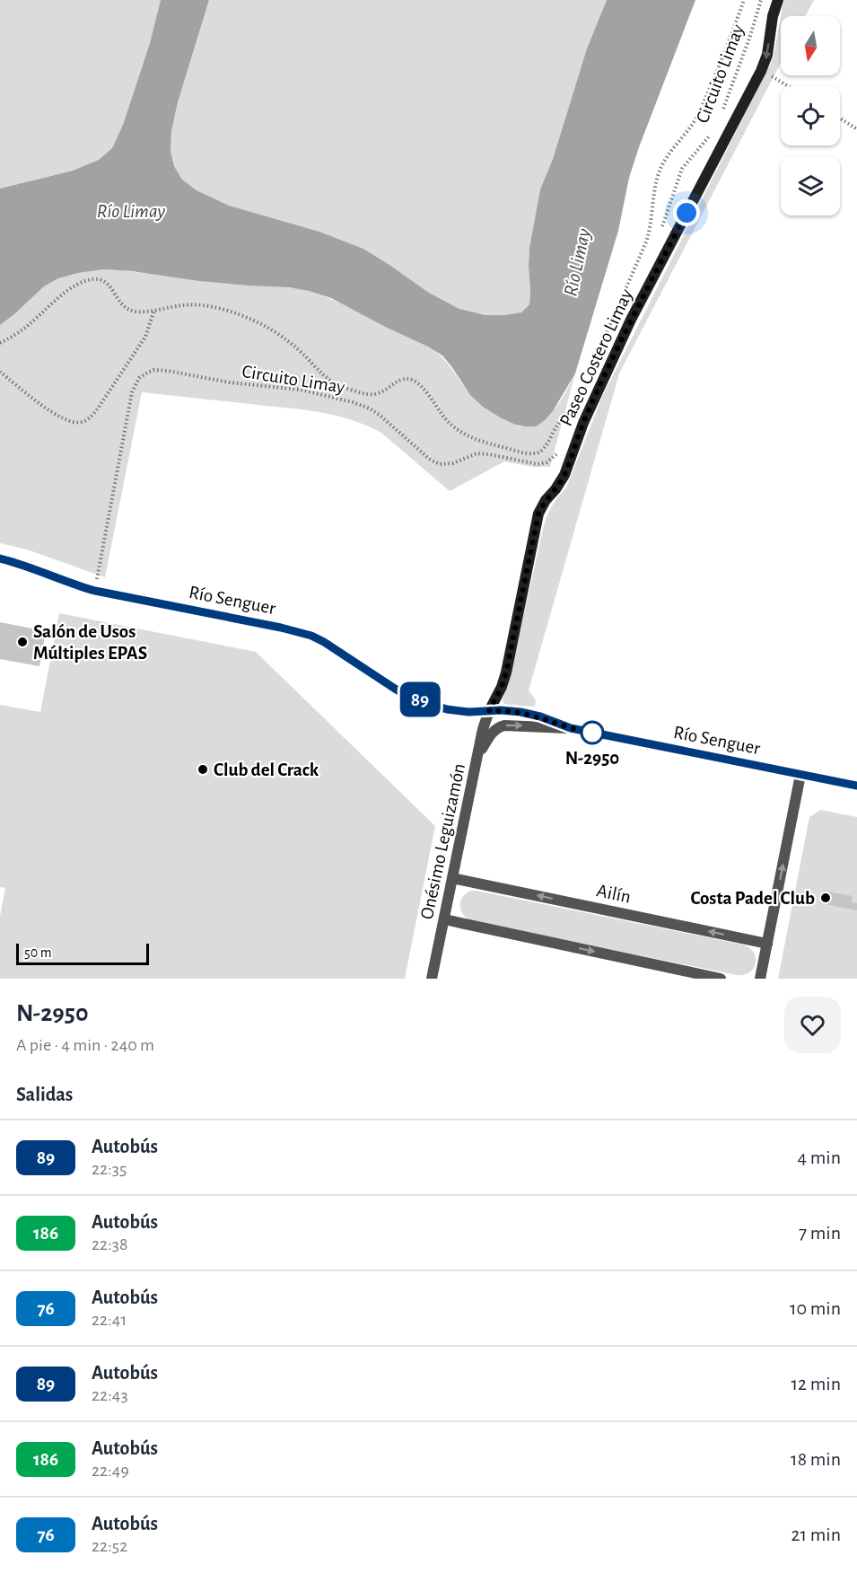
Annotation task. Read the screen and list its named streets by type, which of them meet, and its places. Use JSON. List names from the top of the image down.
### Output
{
  "streets": {
    "main road": ["Paseo Costero Limay", "Río Senguer"],
    "street": ["Onésimo Leguizamón", "Ailín"],
    "path": ["Circuito Limay"]
  },
  "crossings": [
    ["Circuito Limay", "Río Senguer"],
    ["Paseo Costero Limay", "Río Senguer"],
    ["Paseo Costero Limay", "Onésimo Leguizamón"],
    ["Río Senguer", "Onésimo Leguizamón"],
    ["Onésimo Leguizamón", "Ailín"]
  ],
  "water": ["Río Limay"],
  "places": [
    "Salón de Usos Múltiples EPAS",
    "N-2950",
    "Club del Crack",
    "Costa Padel Club"
  ],
  "lines": ["bus line 89"],
  "scale_bar": "50 m",
  "north": "bottom",
  "page": {
    "on_map": "89",
    "scale": "50 m",
    "heading": [
      ["N-2950", "A pie · 4 min · 240 m"],
      "Salidas"
    ],
    "list": [
      {
        "mark": "89",
        "name": "Autobús",
        "note": "22:35",
        "value": "4 min"
      },
      {
        "mark": "186",
        "name": "Autobús",
        "note": "22:38",
        "value": "7 min"
      },
      {
        "mark": "76",
        "name": "Autobús",
        "note": "22:41",
        "value": "10 min"
      },
      {
        "mark": "89",
        "name": "Autobús",
        "note": "22:43",
        "value": "12 min"
      },
      {
        "mark": "186",
        "name": "Autobús",
        "note": "22:49",
        "value": "18 min"
      },
      {
        "mark": "76",
        "name": "Autobús",
        "note": "22:52",
        "value": "21 min"
      }
    ]
  }
}
